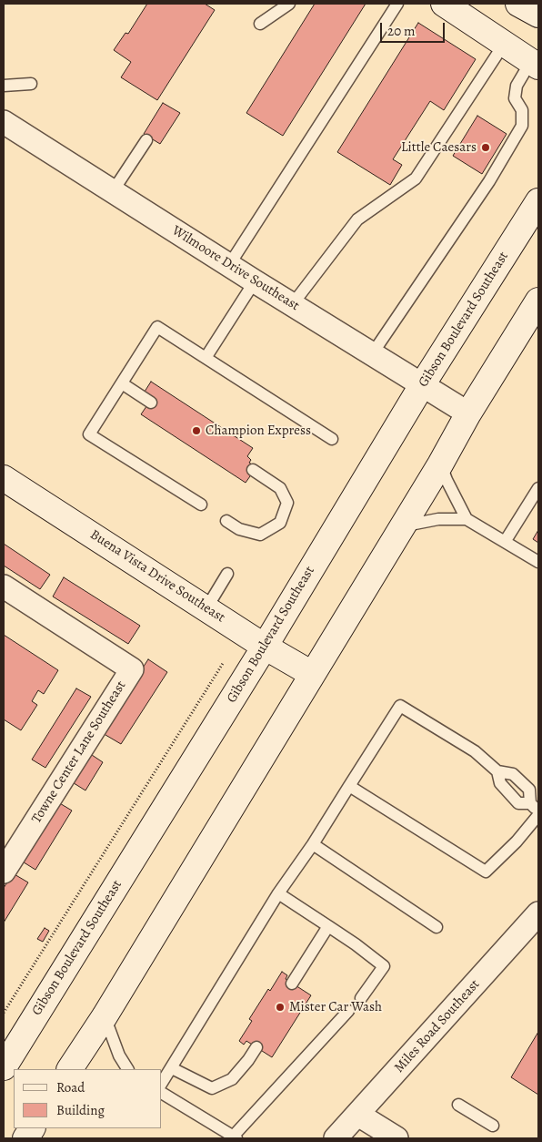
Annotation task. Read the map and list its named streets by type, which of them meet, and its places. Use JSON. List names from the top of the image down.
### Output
{
  "streets": {
    "main road": ["Gibson Boulevard Southeast", "Buena Vista Drive Southeast"],
    "street": ["Wilmoore Drive Southeast", "Towne Center Lane Southeast", "Miles Road Southeast"]
  },
  "crossings": [
    ["Wilmoore Drive Southeast", "Gibson Boulevard Southeast"],
    ["Gibson Boulevard Southeast", "Buena Vista Drive Southeast"]
  ],
  "places": ["Little Caesars", "Champion Express", "Mister Car Wash"],
  "legend": ["Road", "Building"],
  "scale_bar": "20 m"
}
